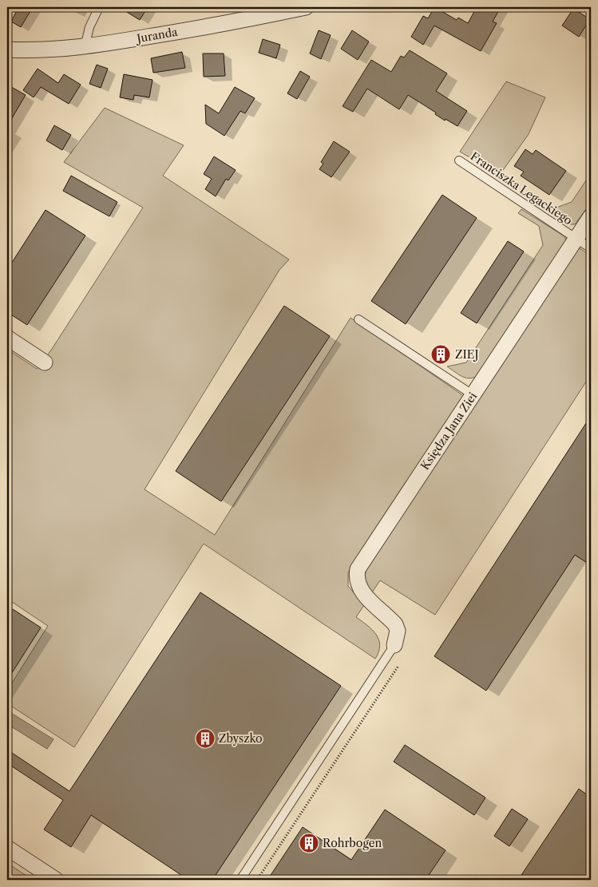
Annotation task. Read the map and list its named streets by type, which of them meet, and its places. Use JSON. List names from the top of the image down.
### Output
{
  "streets": {
    "street": ["Juranda", "Księdza Jana Ziei"],
    "lane": ["Franciszka Legackiego"]
  },
  "crossings": [
    ["Franciszka Legackiego", "Księdza Jana Ziei"]
  ],
  "places": {
    "building": ["ZIEJ", "Zbyszko", "Rohrbogen"]
  }
}
